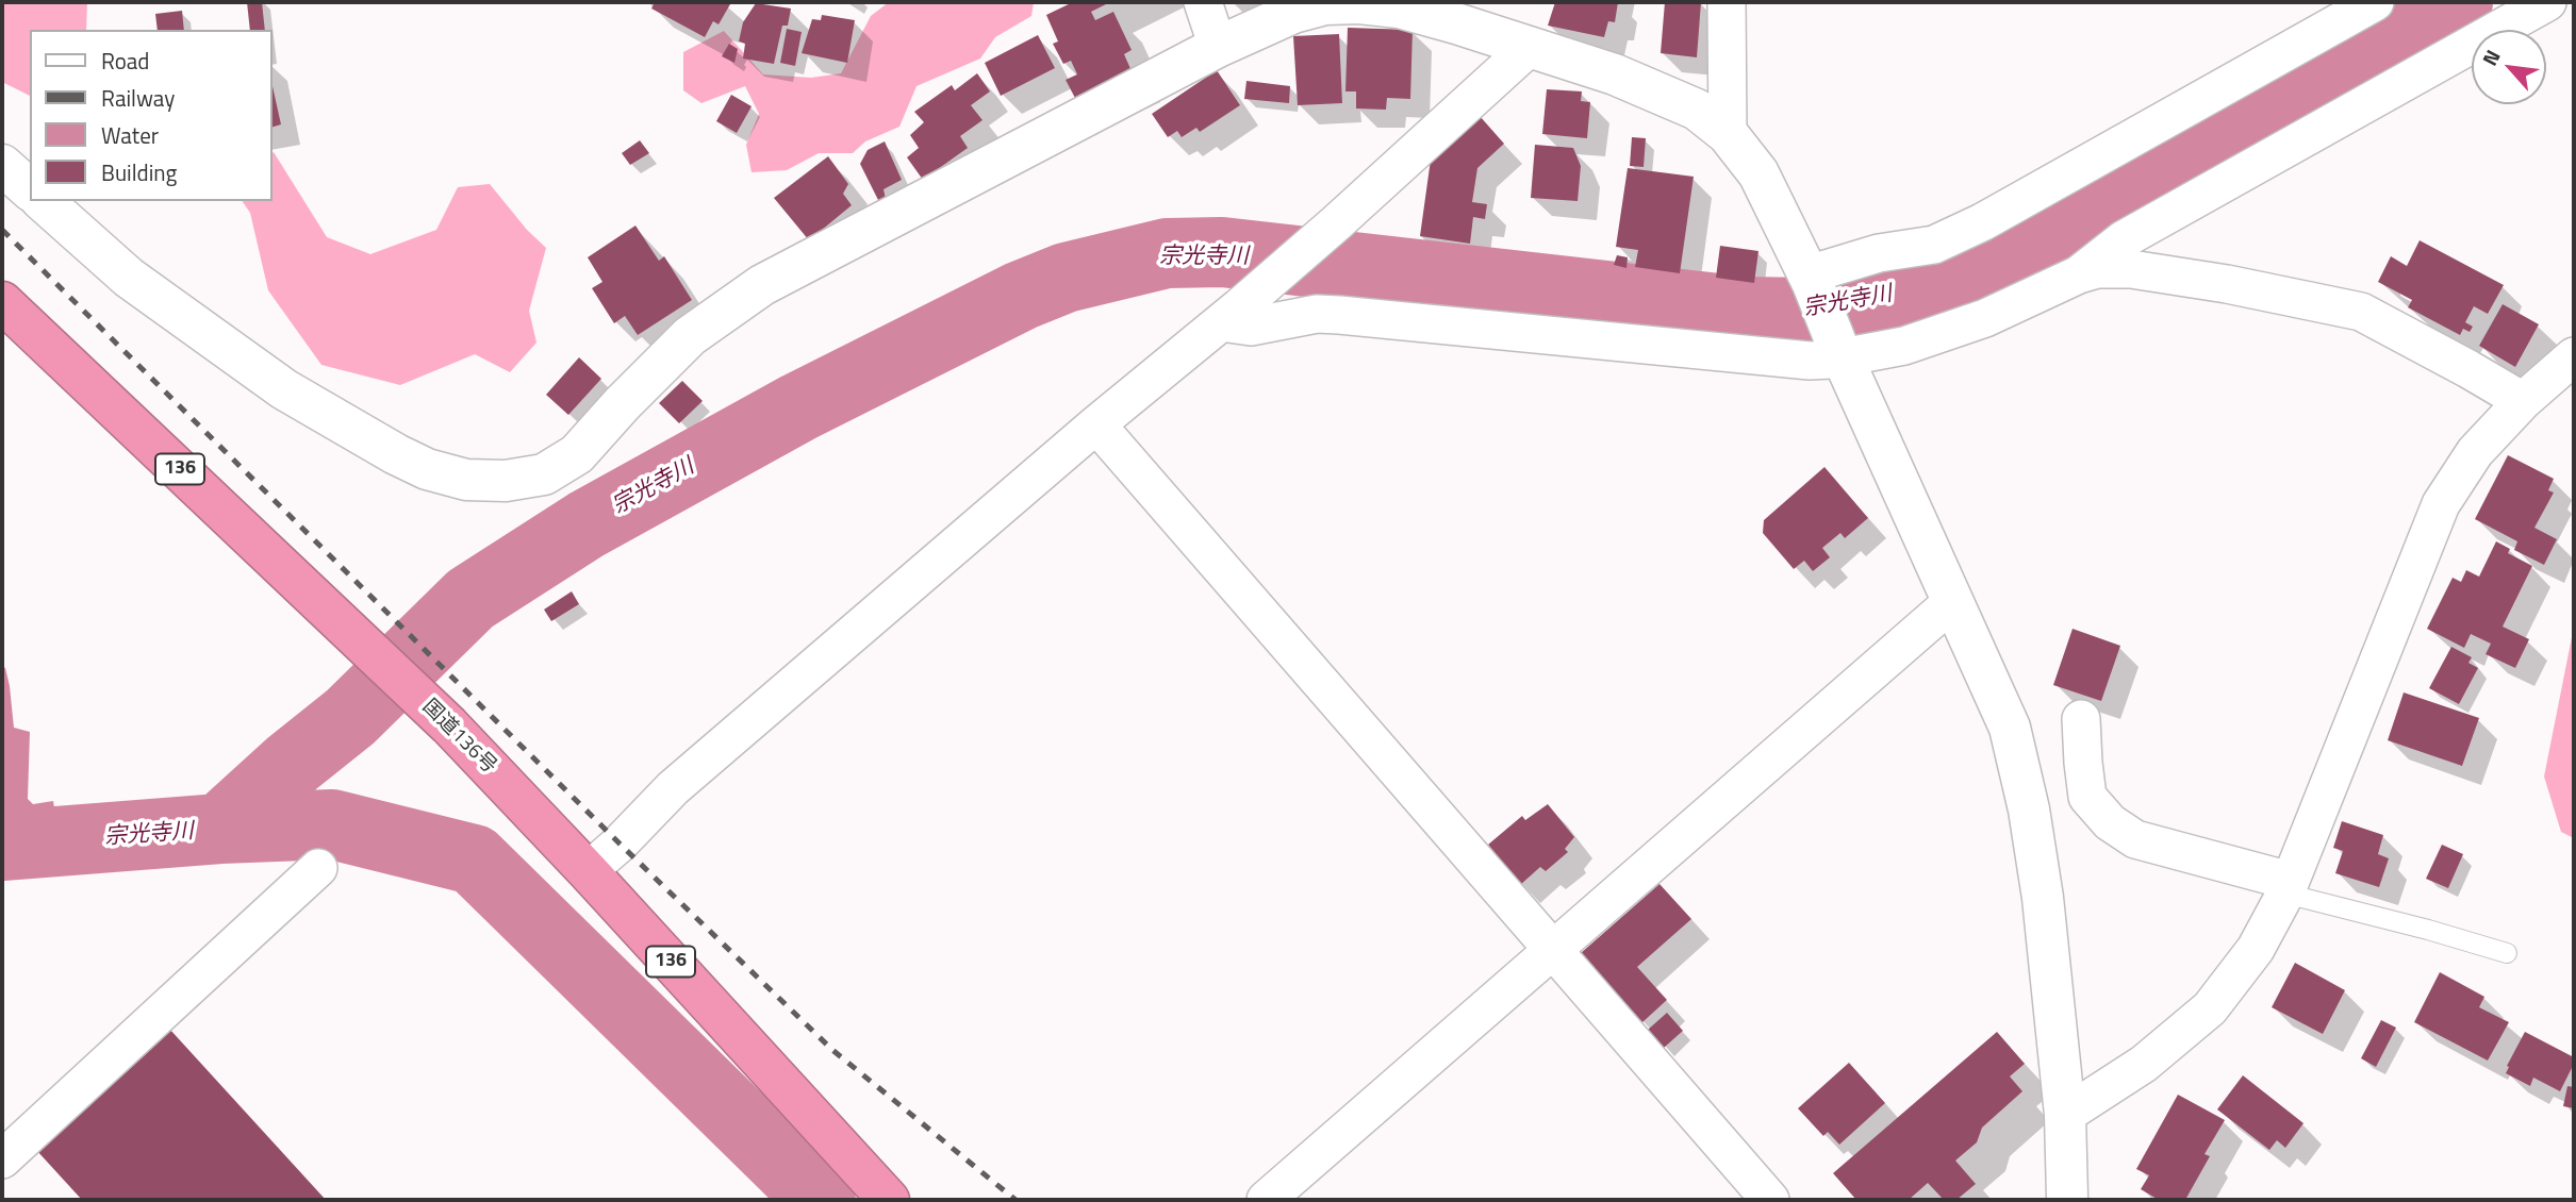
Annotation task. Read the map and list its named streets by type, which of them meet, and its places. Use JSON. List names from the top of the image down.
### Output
{
  "streets": {
    "highway": ["136", "国道136号"]
  },
  "water": ["宗光寺川"],
  "legend": [
    "Road",
    "Railway",
    "Water",
    "Building"
  ],
  "north": "top left"
}
